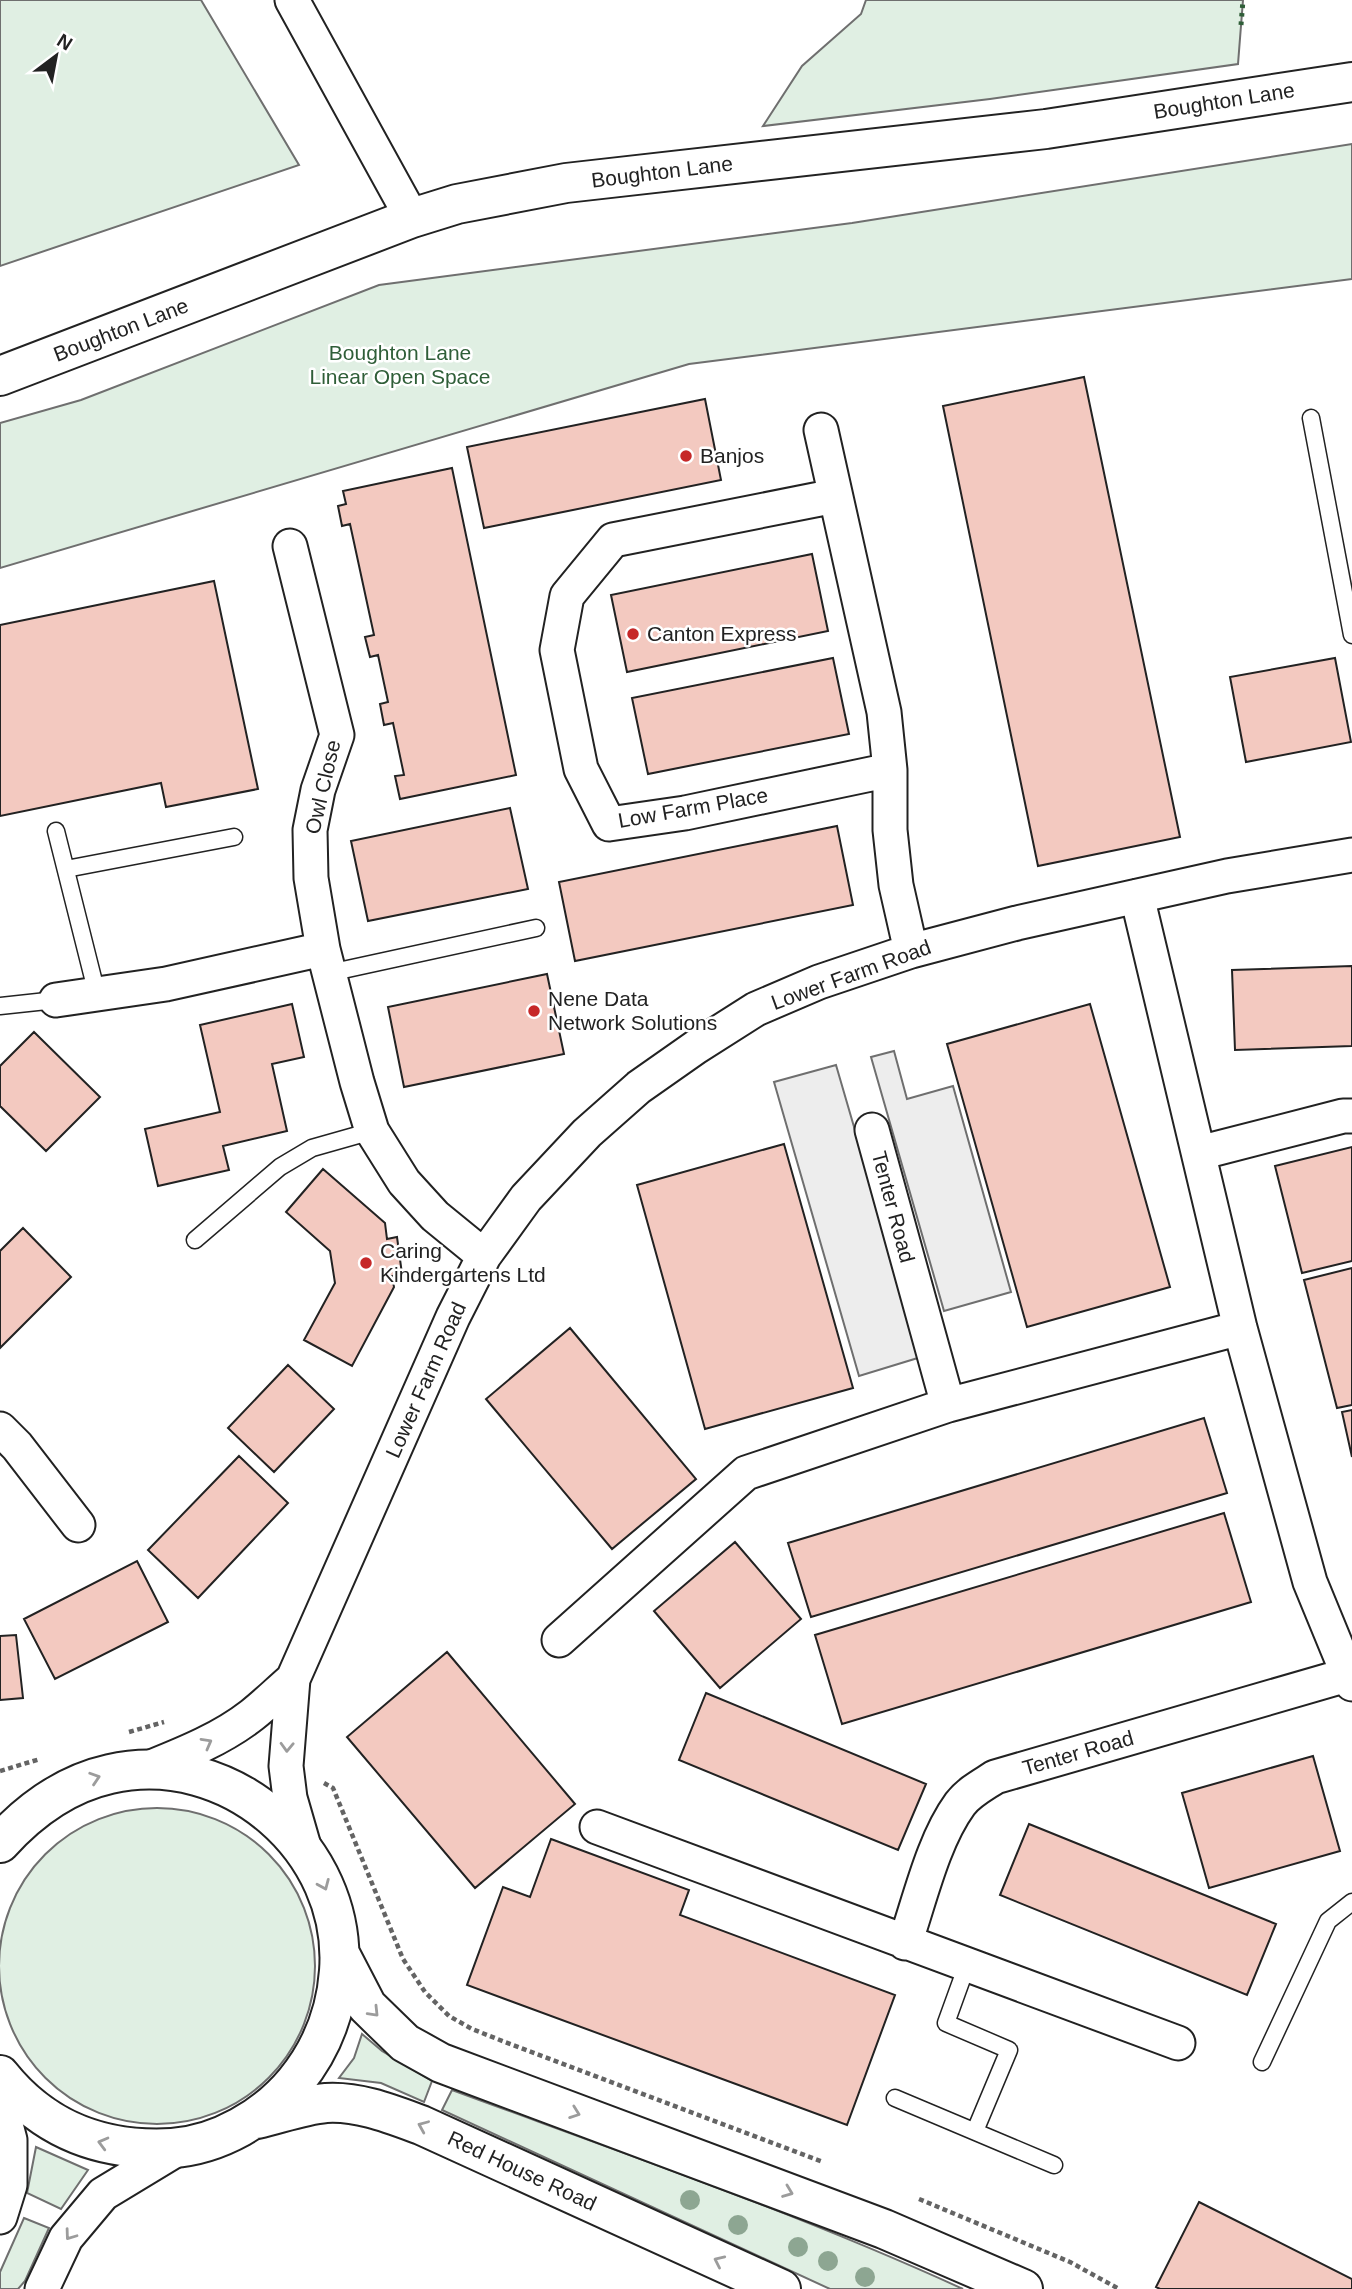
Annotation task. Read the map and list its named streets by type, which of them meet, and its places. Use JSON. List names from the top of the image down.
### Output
{
  "streets": {
    "main road": ["Boughton Lane", "Red House Road"],
    "street": [
      "Owl Close",
      "Low Farm Place",
      "Lower Farm Road",
      "Tenter Road"
    ]
  },
  "crossings": [
    ["Owl Close", "Lower Farm Road"],
    ["Lower Farm Road", "Tenter Road"]
  ],
  "parks": ["Boughton Lane Linear Open Space"],
  "places": [
    "Banjos",
    "Canton Express",
    "Nene Data Network Solutions",
    "Caring Kindergartens Ltd"
  ],
  "north": "top right"
}
